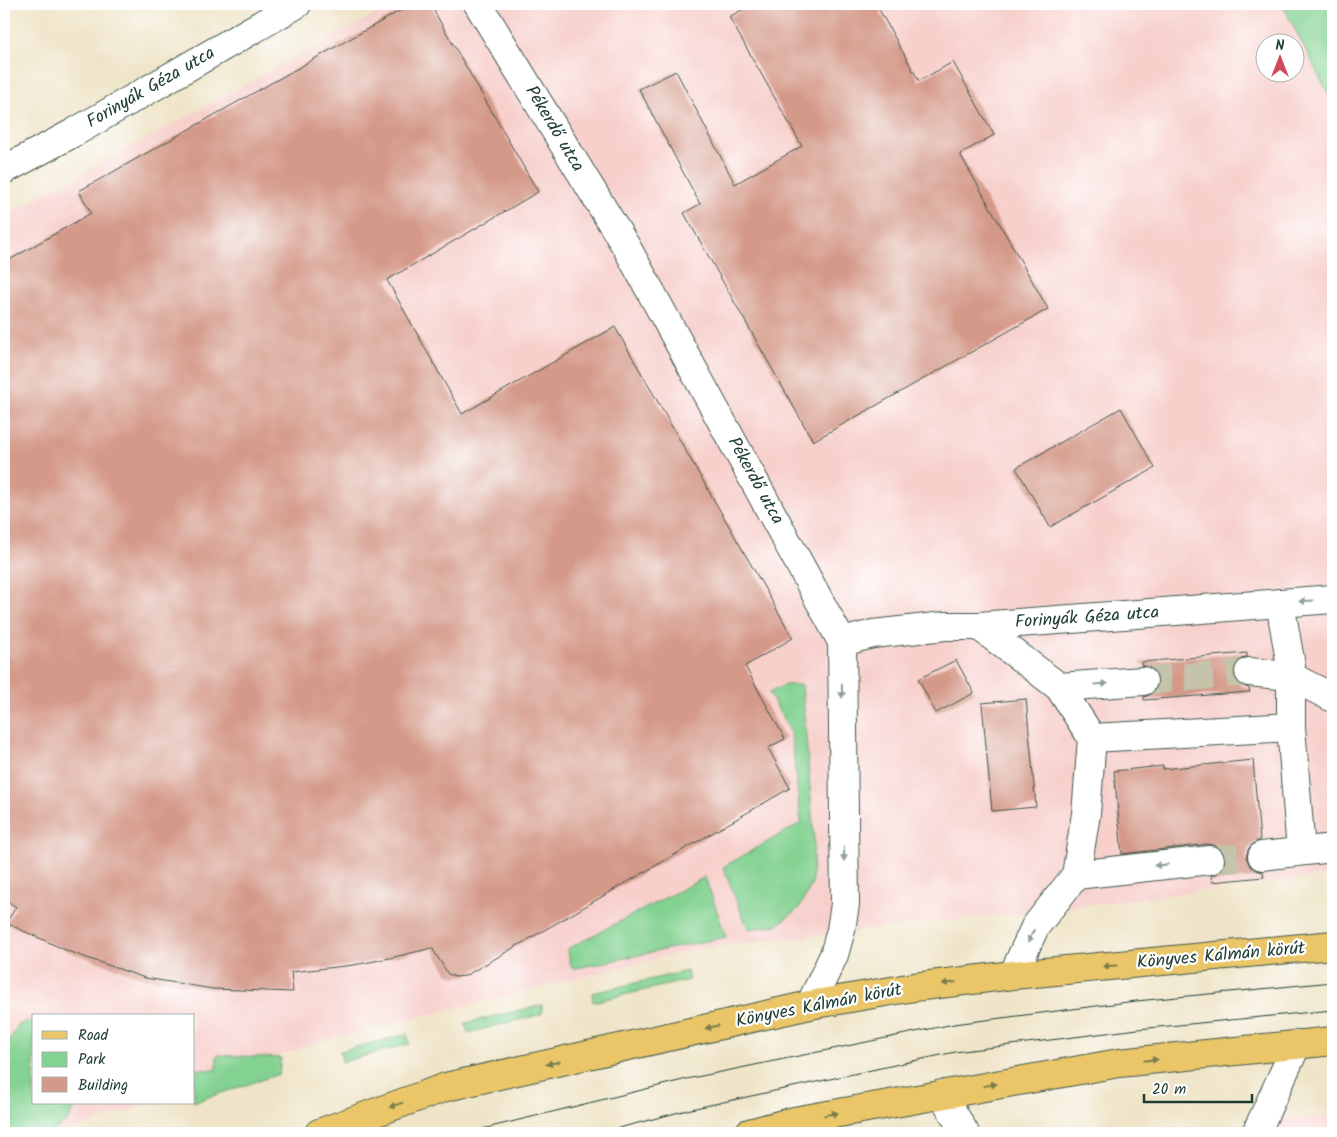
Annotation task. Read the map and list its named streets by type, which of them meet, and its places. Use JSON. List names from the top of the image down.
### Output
{
  "streets": {
    "main road": ["Könyves Kálmán körút"],
    "street": ["Forinyák Géza utca", "Pékerdő utca"]
  },
  "crossings": [
    ["Forinyák Géza utca", "Pékerdő utca"],
    ["Pékerdő utca", "Könyves Kálmán körút"]
  ],
  "legend": ["Road", "Park", "Building"],
  "scale_bar": "20 m",
  "north": "top"
}
